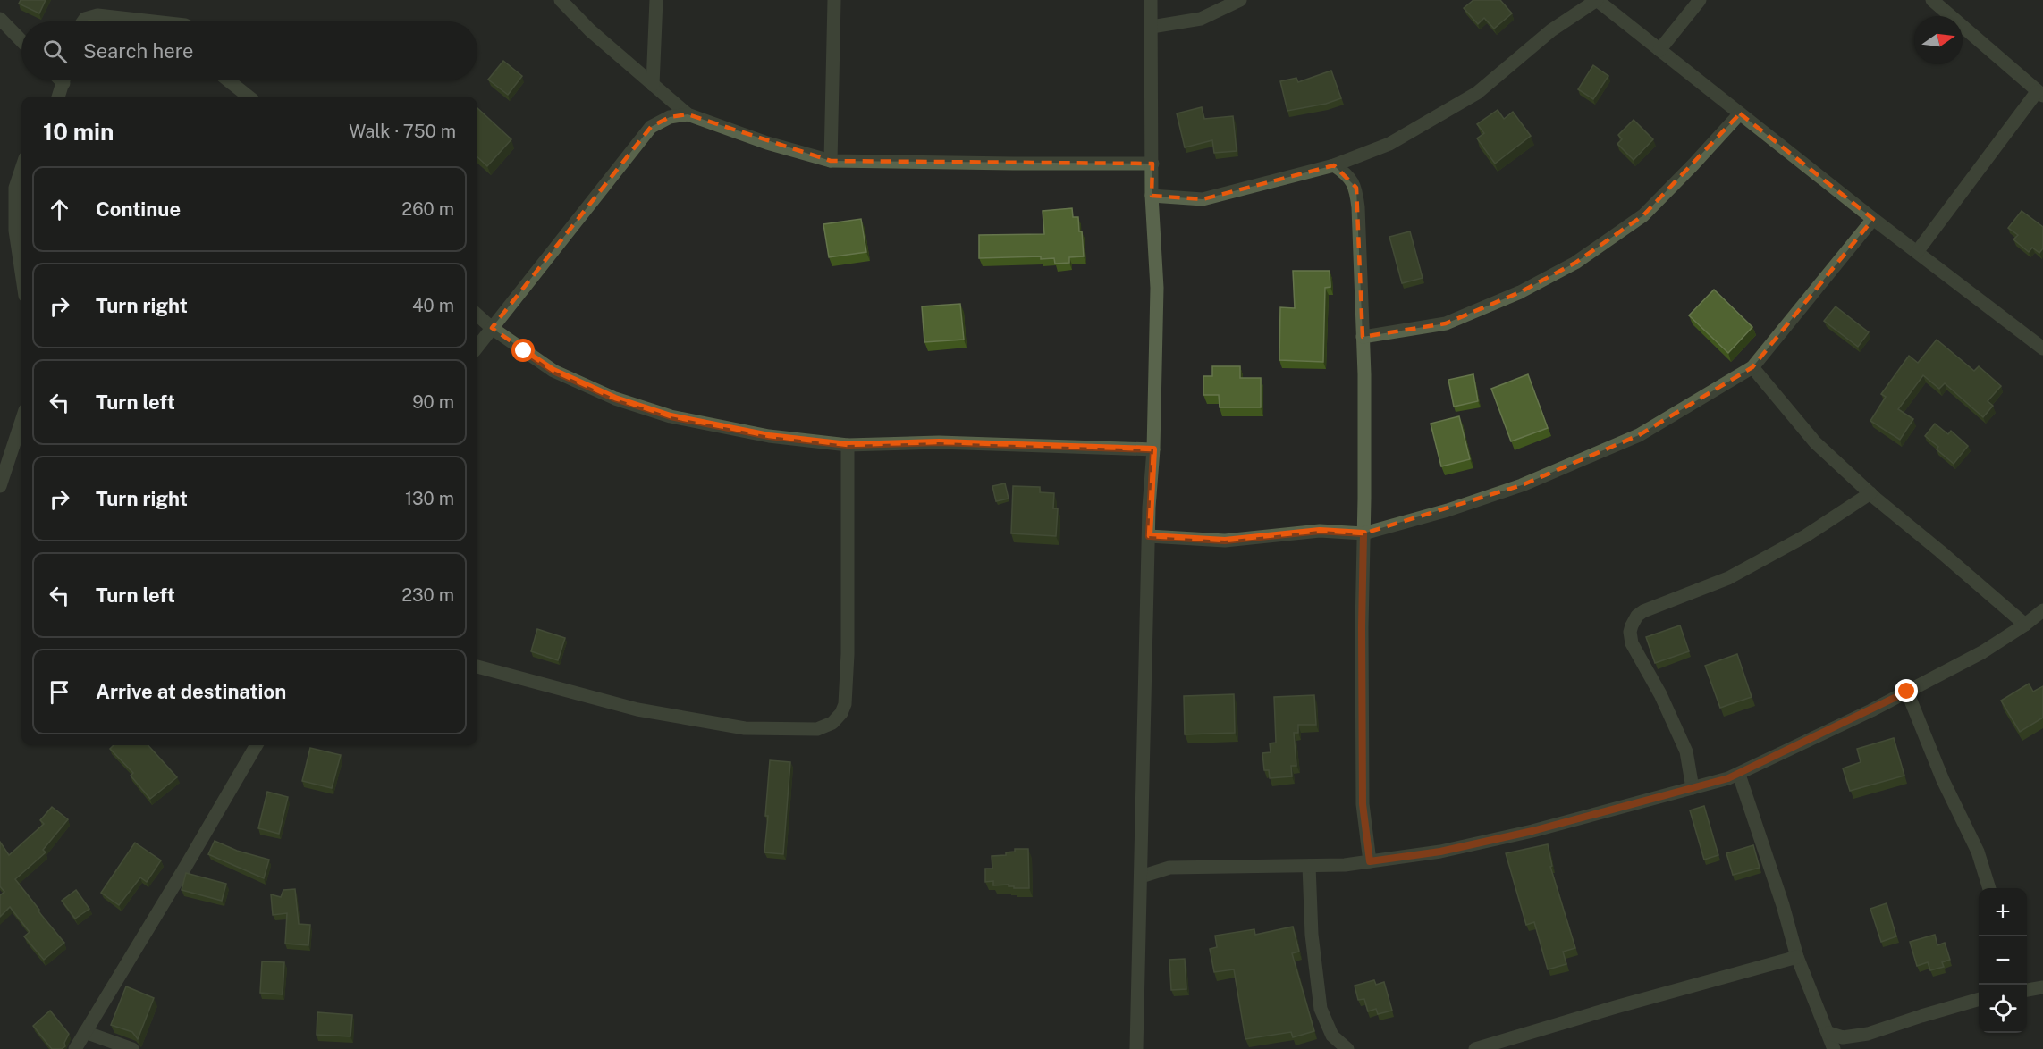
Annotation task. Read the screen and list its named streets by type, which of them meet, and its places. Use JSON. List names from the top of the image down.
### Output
{
  "north": "right",
  "page": {
    "search": "Search here",
    "heading": ["10 min", "Walk · 750 m"],
    "list": [
      ["Continue", "260 m"],
      ["Turn right", "40 m"],
      ["Turn left", "90 m"],
      ["Turn right", "130 m"],
      ["Turn left", "230 m"],
      "Arrive at destination"
    ],
    "map_buttons": ["+", "−"]
  }
}
